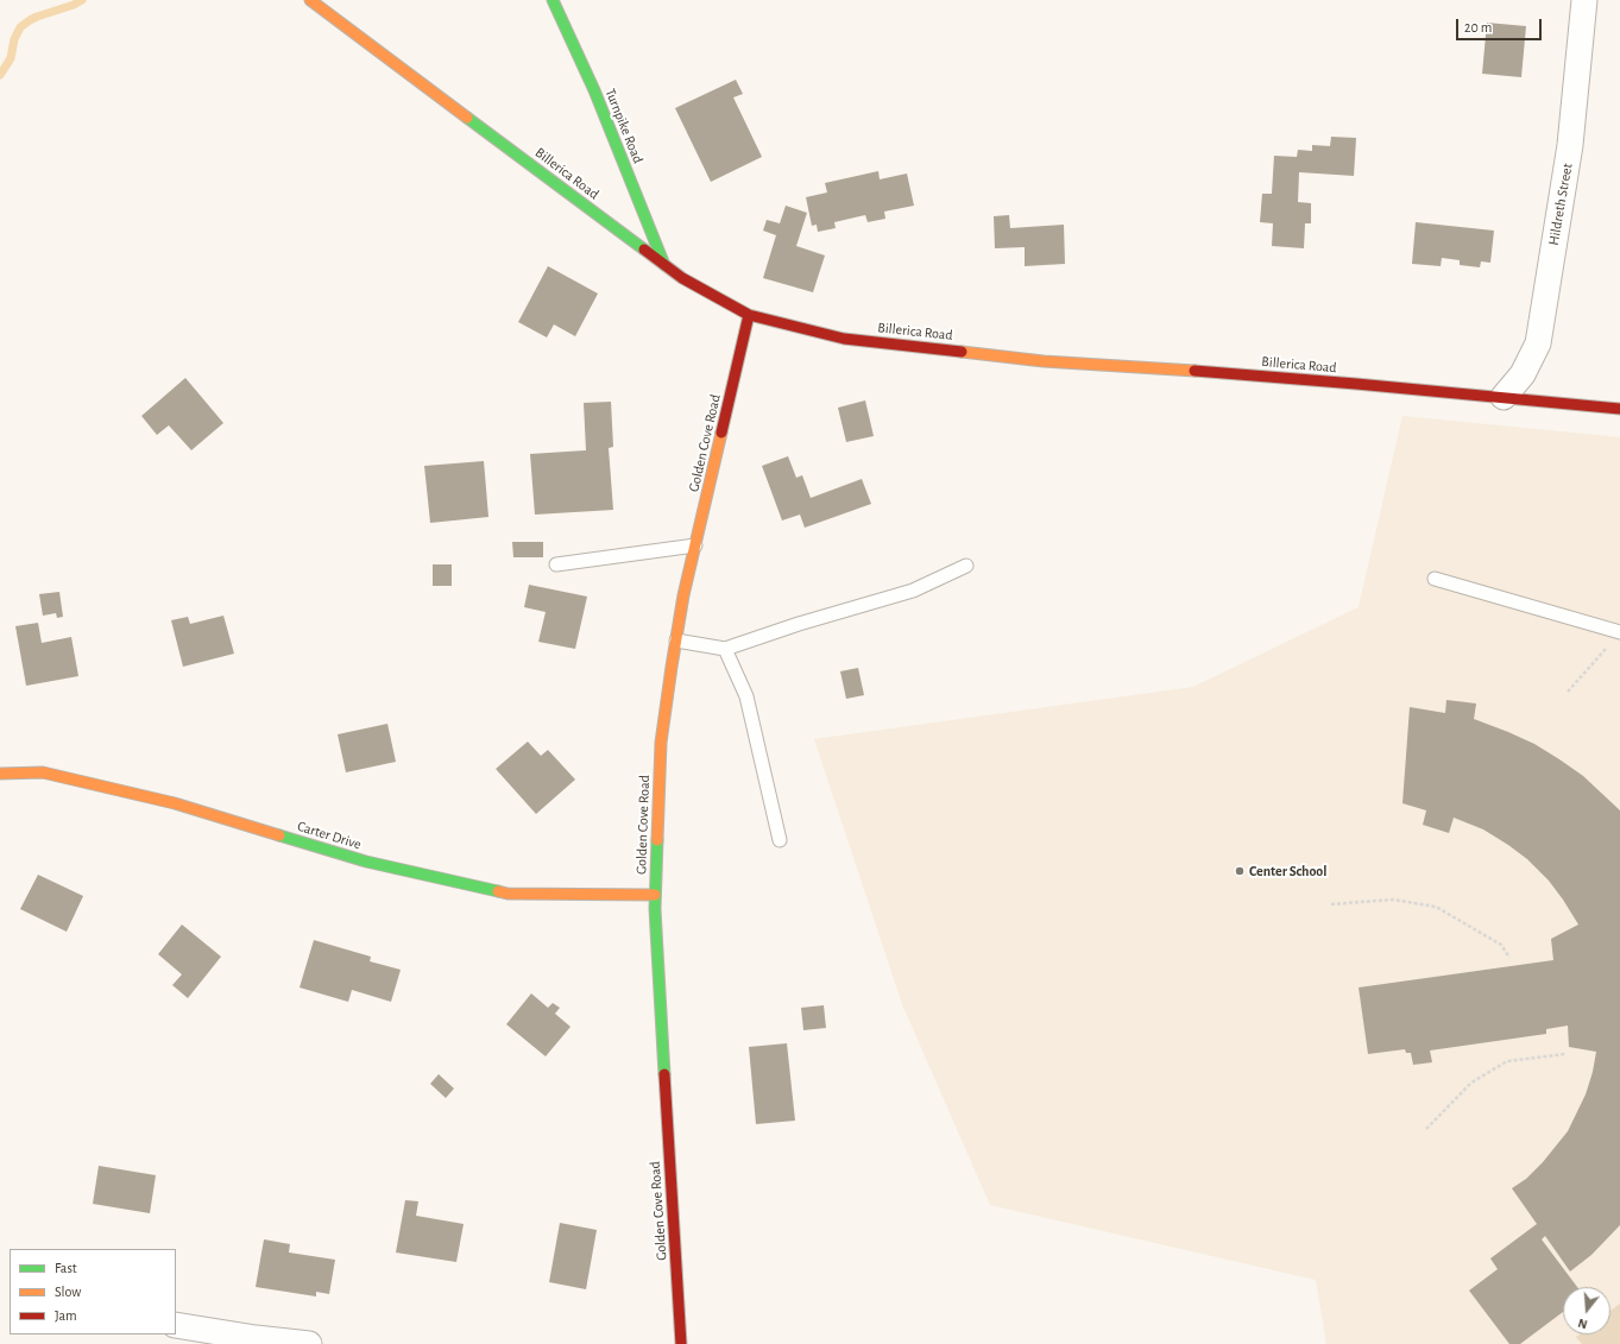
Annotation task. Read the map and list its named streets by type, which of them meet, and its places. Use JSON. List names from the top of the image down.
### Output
{
  "streets": {
    "main road": [
      "Turnpike Road",
      "Billerica Road",
      "Golden Cove Road",
      "Carter Drive"
    ],
    "street": ["Hildreth Street"]
  },
  "crossings": [
    ["Turnpike Road", "Billerica Road"],
    ["Billerica Road", "Hildreth Street"],
    ["Billerica Road", "Golden Cove Road"],
    ["Golden Cove Road", "Carter Drive"]
  ],
  "places": ["Center School"],
  "legend": ["Fast", "Slow", "Jam"],
  "scale_bar": "20 m",
  "north": "bottom"
}
